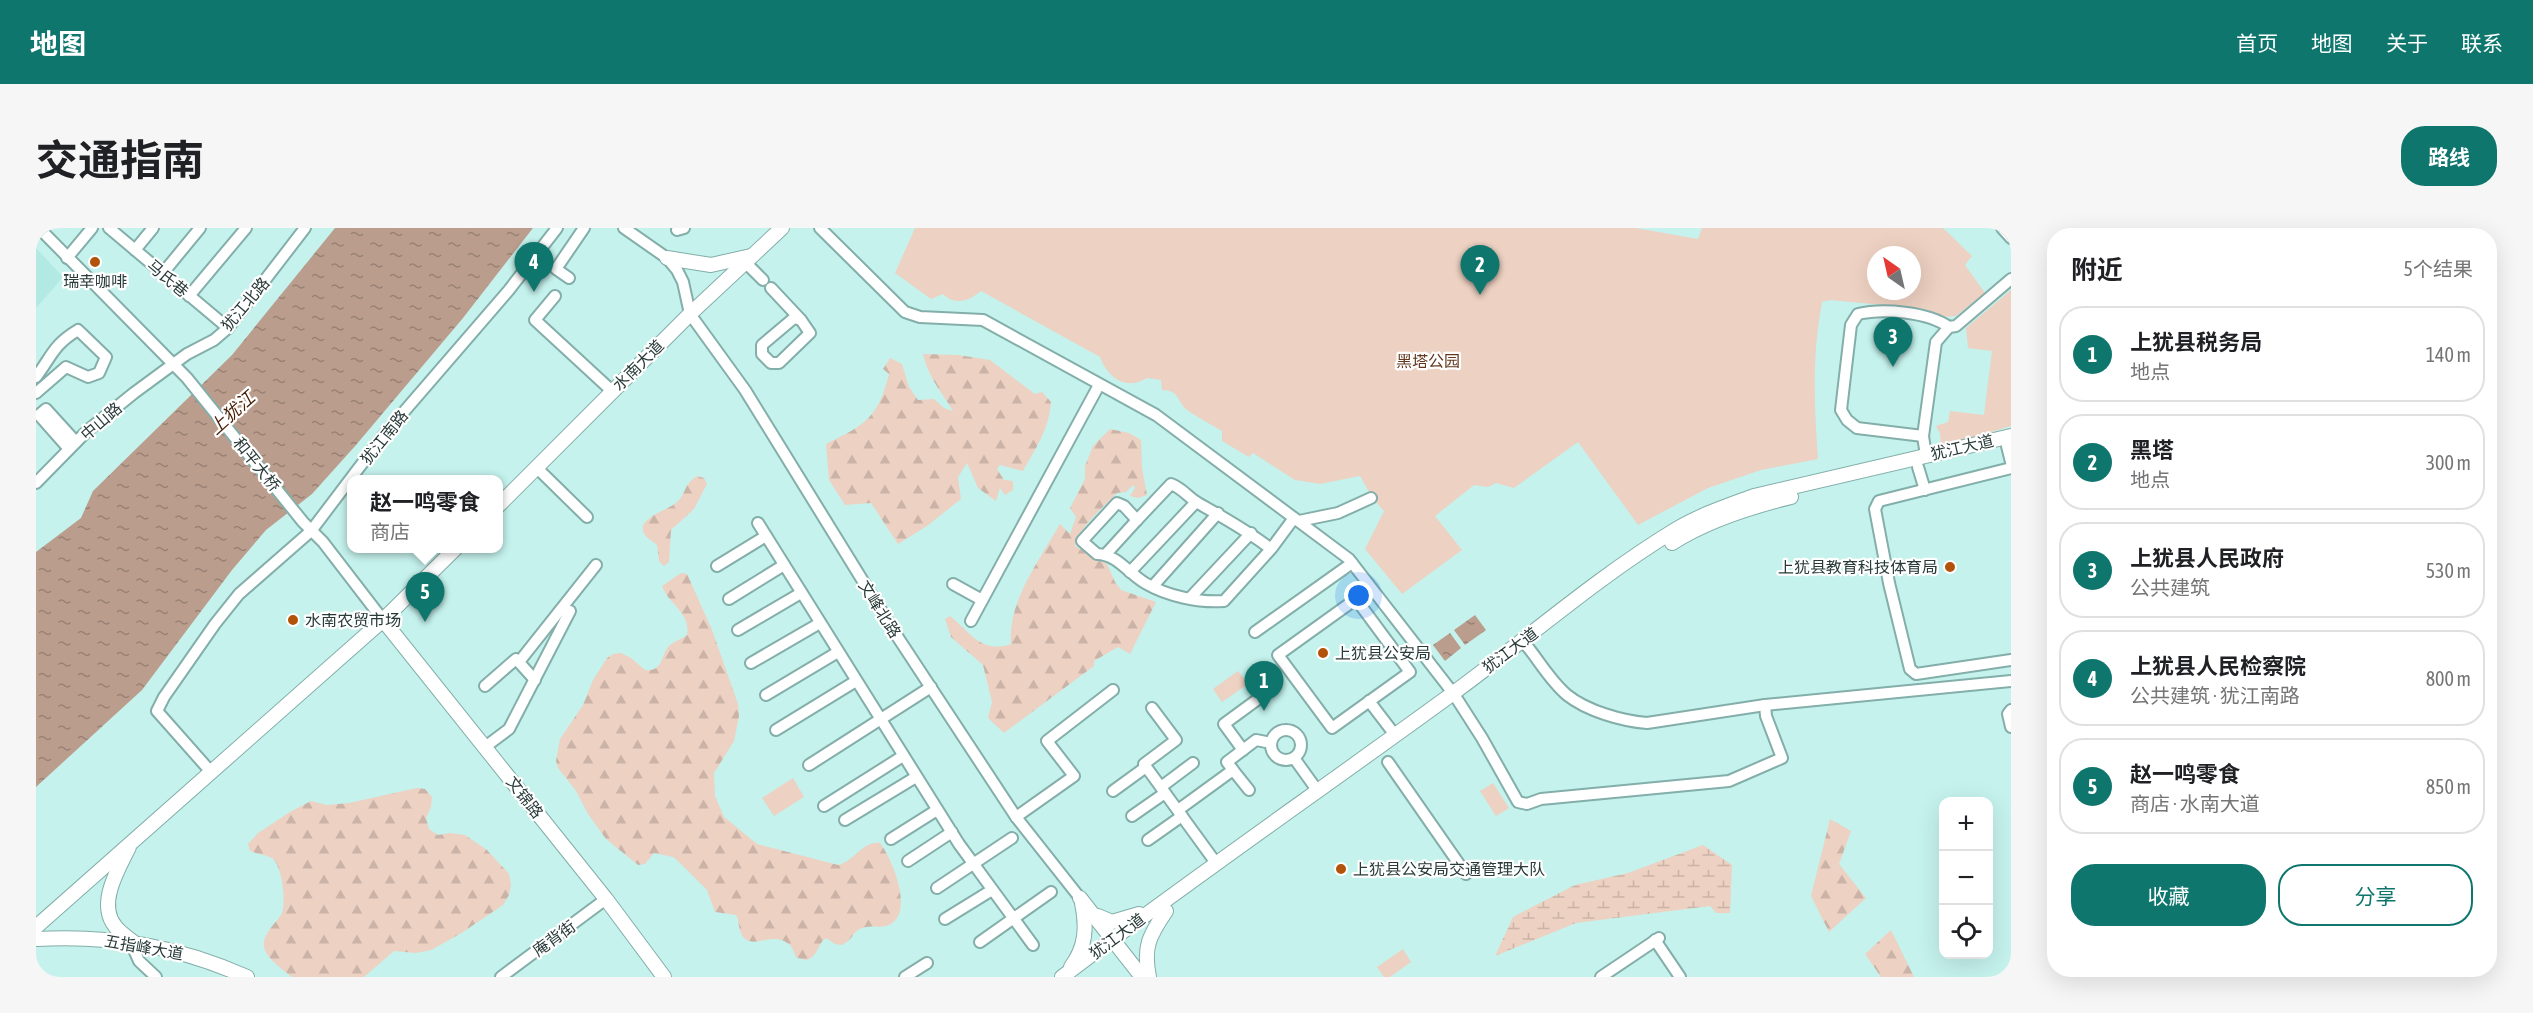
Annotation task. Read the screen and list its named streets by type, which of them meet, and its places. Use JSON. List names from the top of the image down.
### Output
{
  "streets": {
    "main road": [
      "水南大道",
      "犹江大道",
      "文锦路",
      "五指峰大道"
    ],
    "street": [
      "马氏巷",
      "犹江北路",
      "中山路",
      "犹江南路",
      "和平大桥",
      "文峰北路",
      "庵背街"
    ]
  },
  "crossings": [
    ["马氏巷", "犹江北路"],
    ["犹江北路", "中山路"],
    ["犹江北路", "和平大桥"],
    ["水南大道", "文峰北路"],
    ["中山路", "和平大桥"],
    ["犹江南路", "和平大桥"],
    ["和平大桥", "文锦路"],
    ["文锦路", "庵背街"]
  ],
  "water": ["上犹江"],
  "parks": ["黑塔公园"],
  "places": [
    "瑞幸咖啡",
    "上犹县教育科技体育局",
    "水南农贸市场",
    "上犹县公安局",
    "上犹县公安局交通管理大队"
  ],
  "north": "top left",
  "page": {
    "header": "地图",
    "nav": [
      "首页",
      "地图",
      "关于",
      "联系"
    ],
    "title": "交通指南",
    "buttons": [
      "路线",
      ["收藏", "分享"]
    ],
    "heading": ["附近", "5个结果"],
    "pins": [
      "4",
      "2",
      "3",
      "5",
      "1"
    ],
    "list": [
      {
        "mark": "1",
        "name": "上犹县税务局",
        "note": "地点",
        "value": "140 m"
      },
      {
        "mark": "2",
        "name": "黑塔",
        "note": "地点",
        "value": "300 m"
      },
      {
        "mark": "3",
        "name": "上犹县人民政府",
        "note": "公共建筑",
        "value": "530 m"
      },
      {
        "mark": "4",
        "name": "上犹县人民检察院",
        "note": "公共建筑 · 犹江南路",
        "value": "800 m"
      },
      {
        "mark": "5",
        "name": "赵一鸣零食",
        "note": "商店 · 水南大道",
        "value": "850 m"
      }
    ],
    "popup": ["赵一鸣零食", "商店"],
    "map_buttons": ["+", "−"]
  }
}
